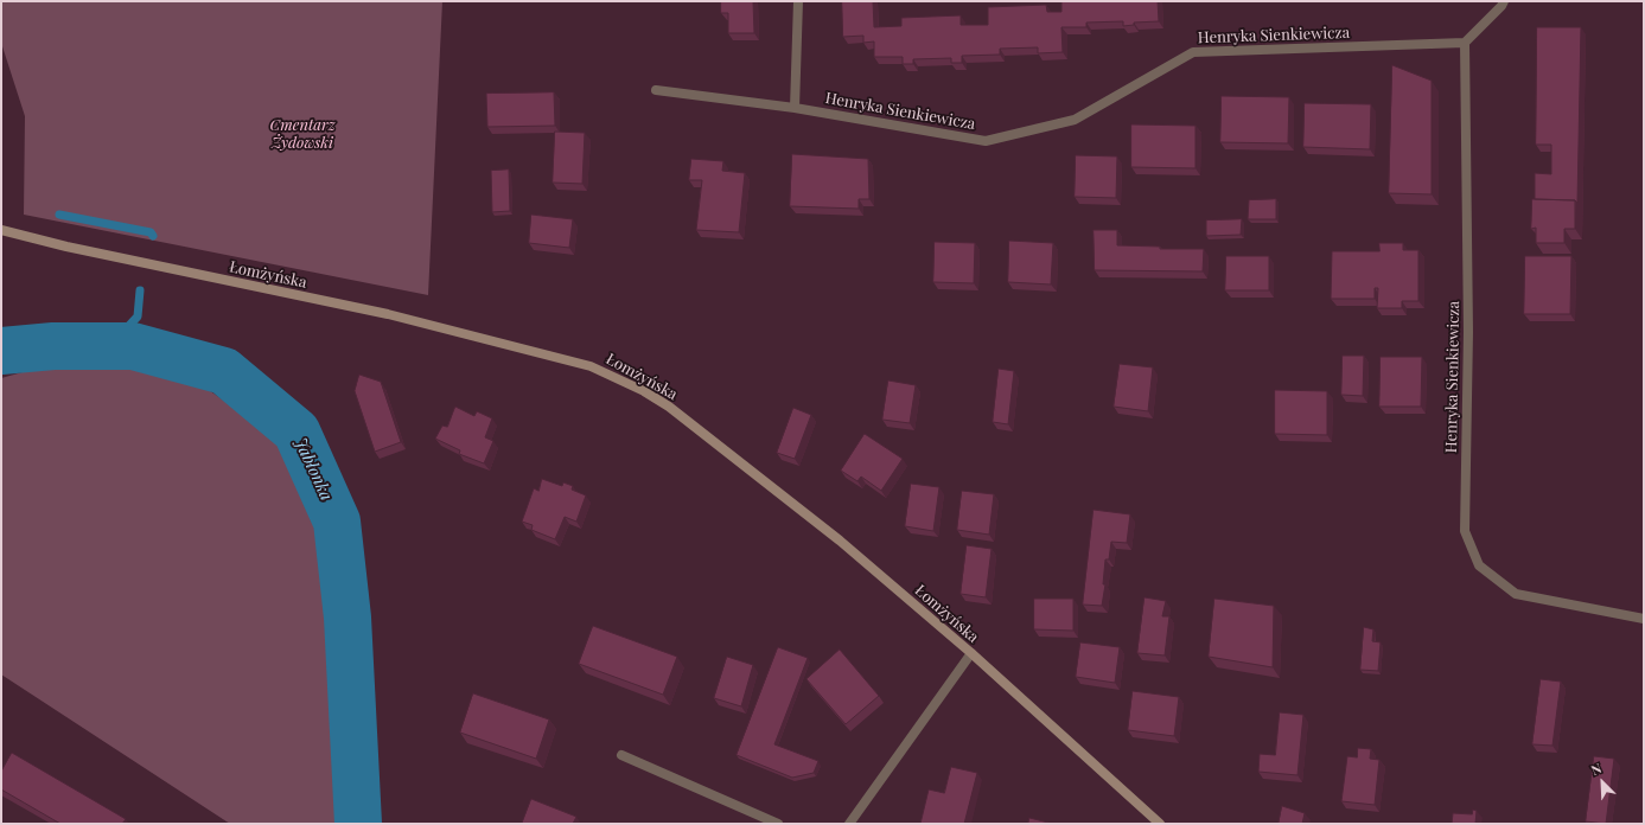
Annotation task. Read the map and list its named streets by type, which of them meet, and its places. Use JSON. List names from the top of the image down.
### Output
{
  "streets": {
    "main road": ["Łomżyńska"],
    "street": ["Henryka Sienkiewicza"]
  },
  "water": ["Jabłonka"],
  "parks": ["Cmentarz Żydowski"],
  "north": "top left"
}
